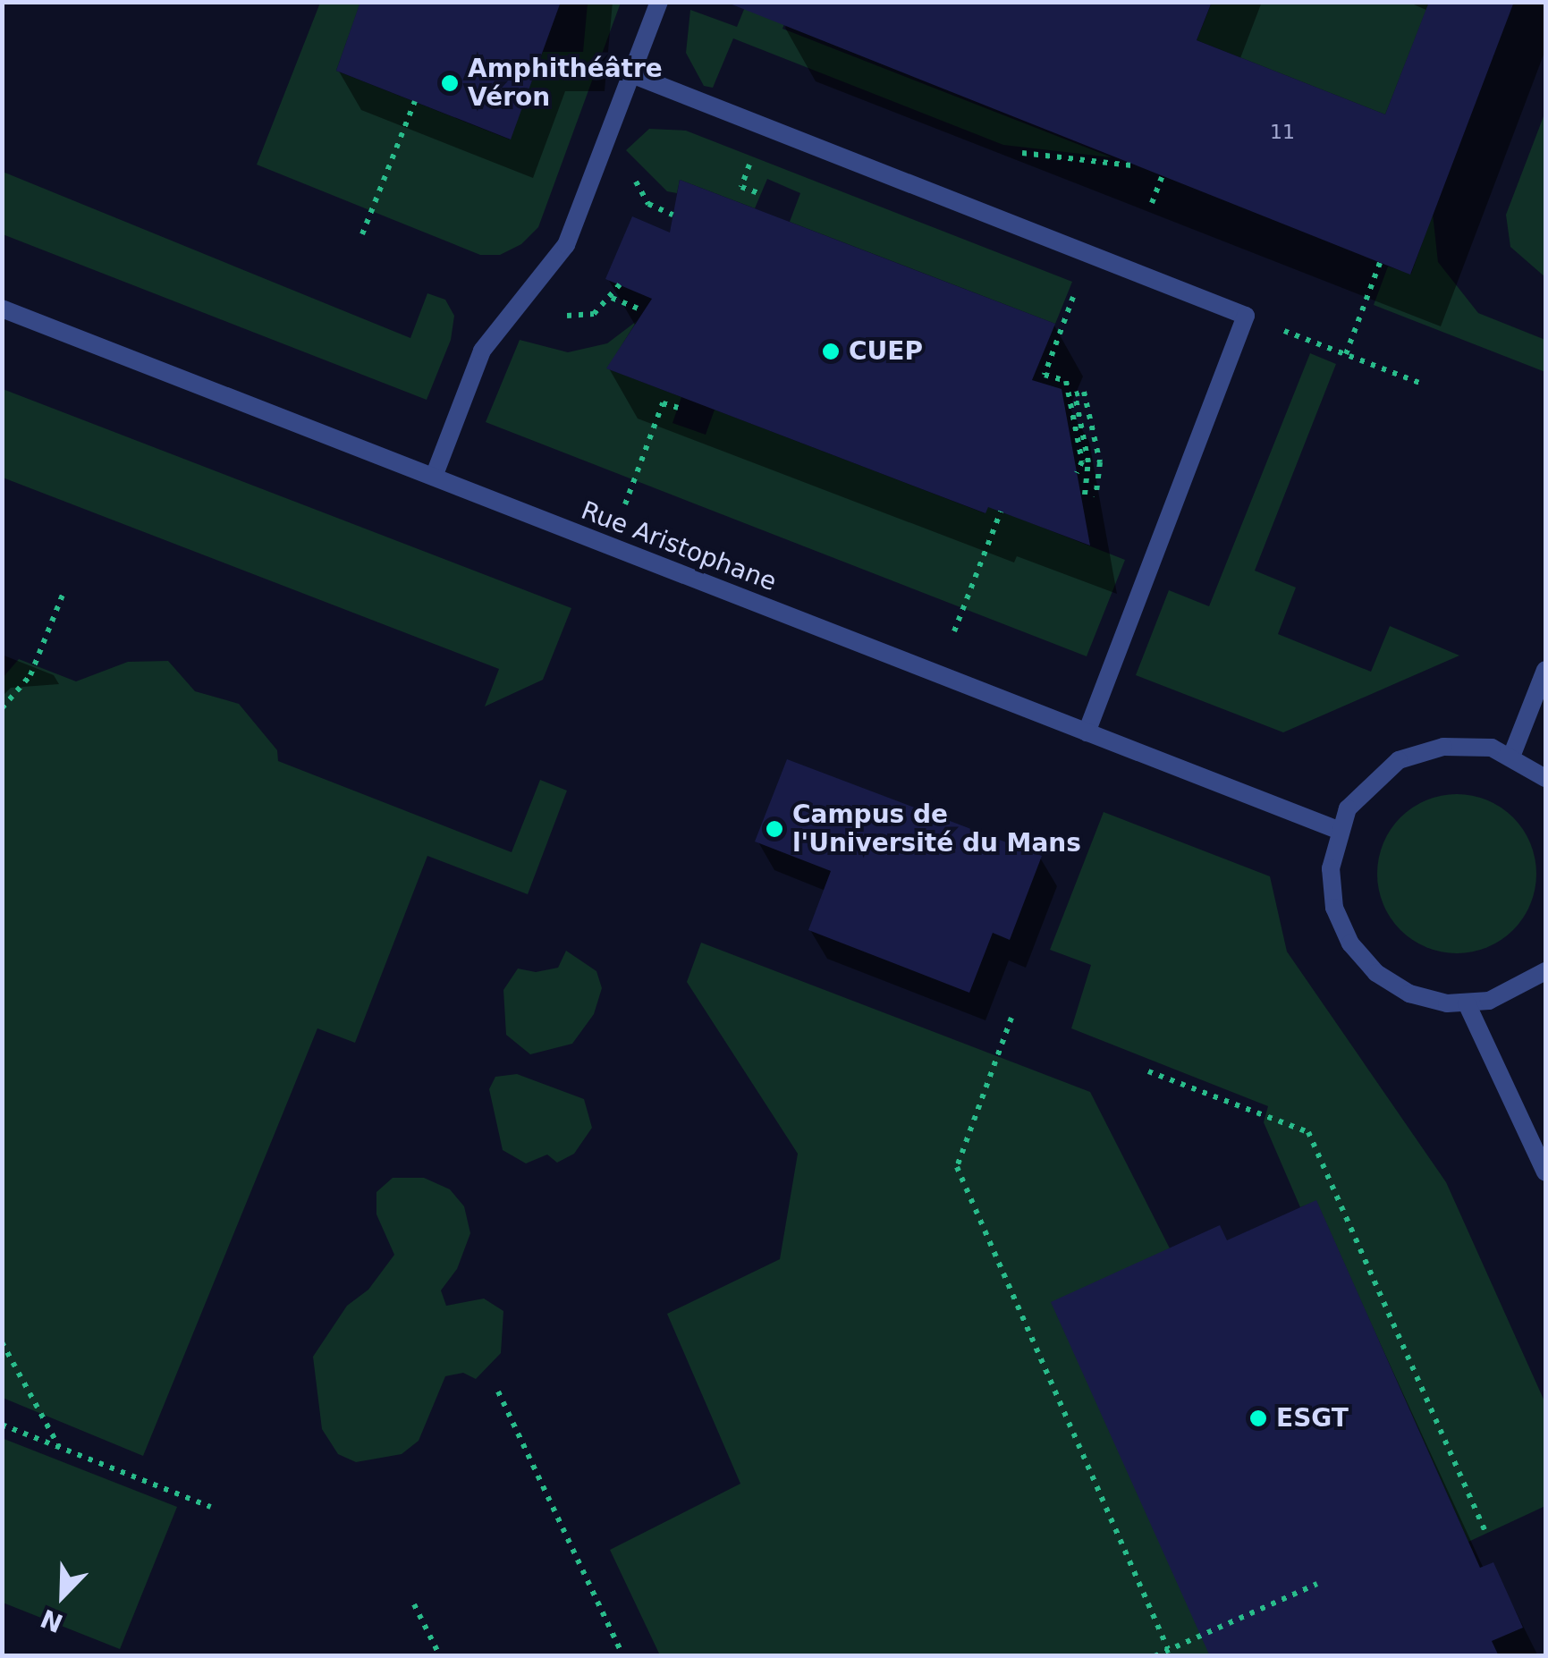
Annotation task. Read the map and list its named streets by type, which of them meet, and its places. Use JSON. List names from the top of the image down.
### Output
{
  "streets": {
    "street": ["Rue Aristophane"]
  },
  "places": [
    "Amphithéâtre Véron",
    "CUEP",
    "Campus de l'Université du Mans",
    "ESGT"
  ],
  "house_numbers": ["11"],
  "north": "bottom left"
}
